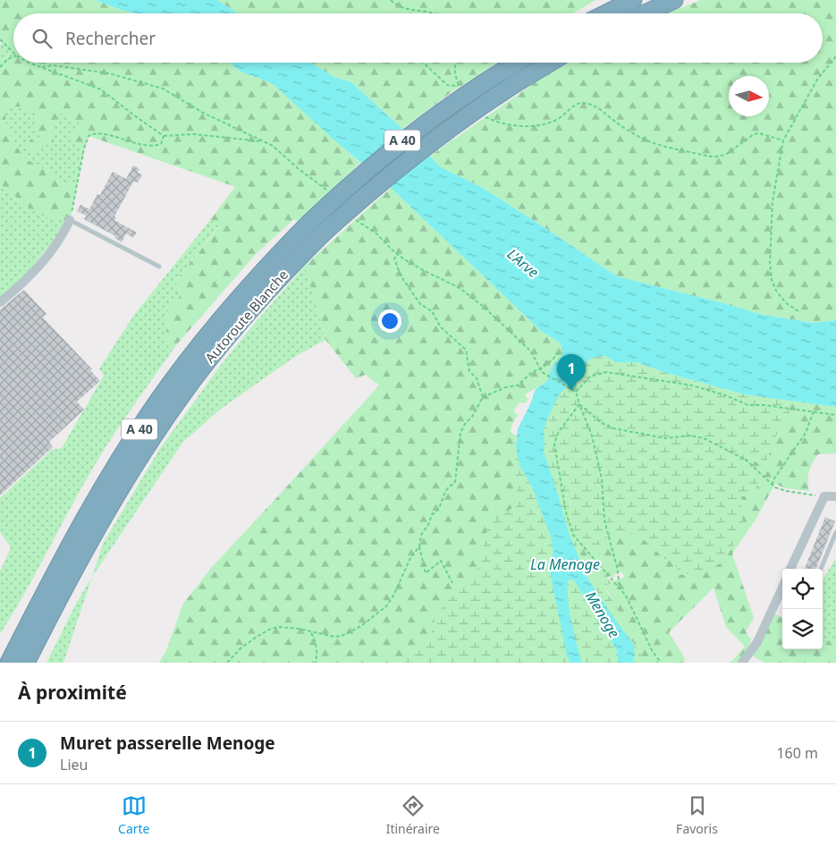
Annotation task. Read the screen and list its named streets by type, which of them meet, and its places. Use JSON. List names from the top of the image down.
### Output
{
  "streets": {
    "highway": ["A 40", "Autoroute Blanche"]
  },
  "water": ["L'Arve", "La Menoge", "Menoge"],
  "north": "right",
  "page": {
    "search": "Rechercher",
    "pins": "1",
    "heading": "À proximité",
    "list": [
      {
        "mark": "1",
        "name": "Muret passerelle Menoge",
        "note": "Lieu",
        "value": "160 m"
      }
    ],
    "nav": ["Carte", "Itinéraire", "Favoris"]
  }
}
